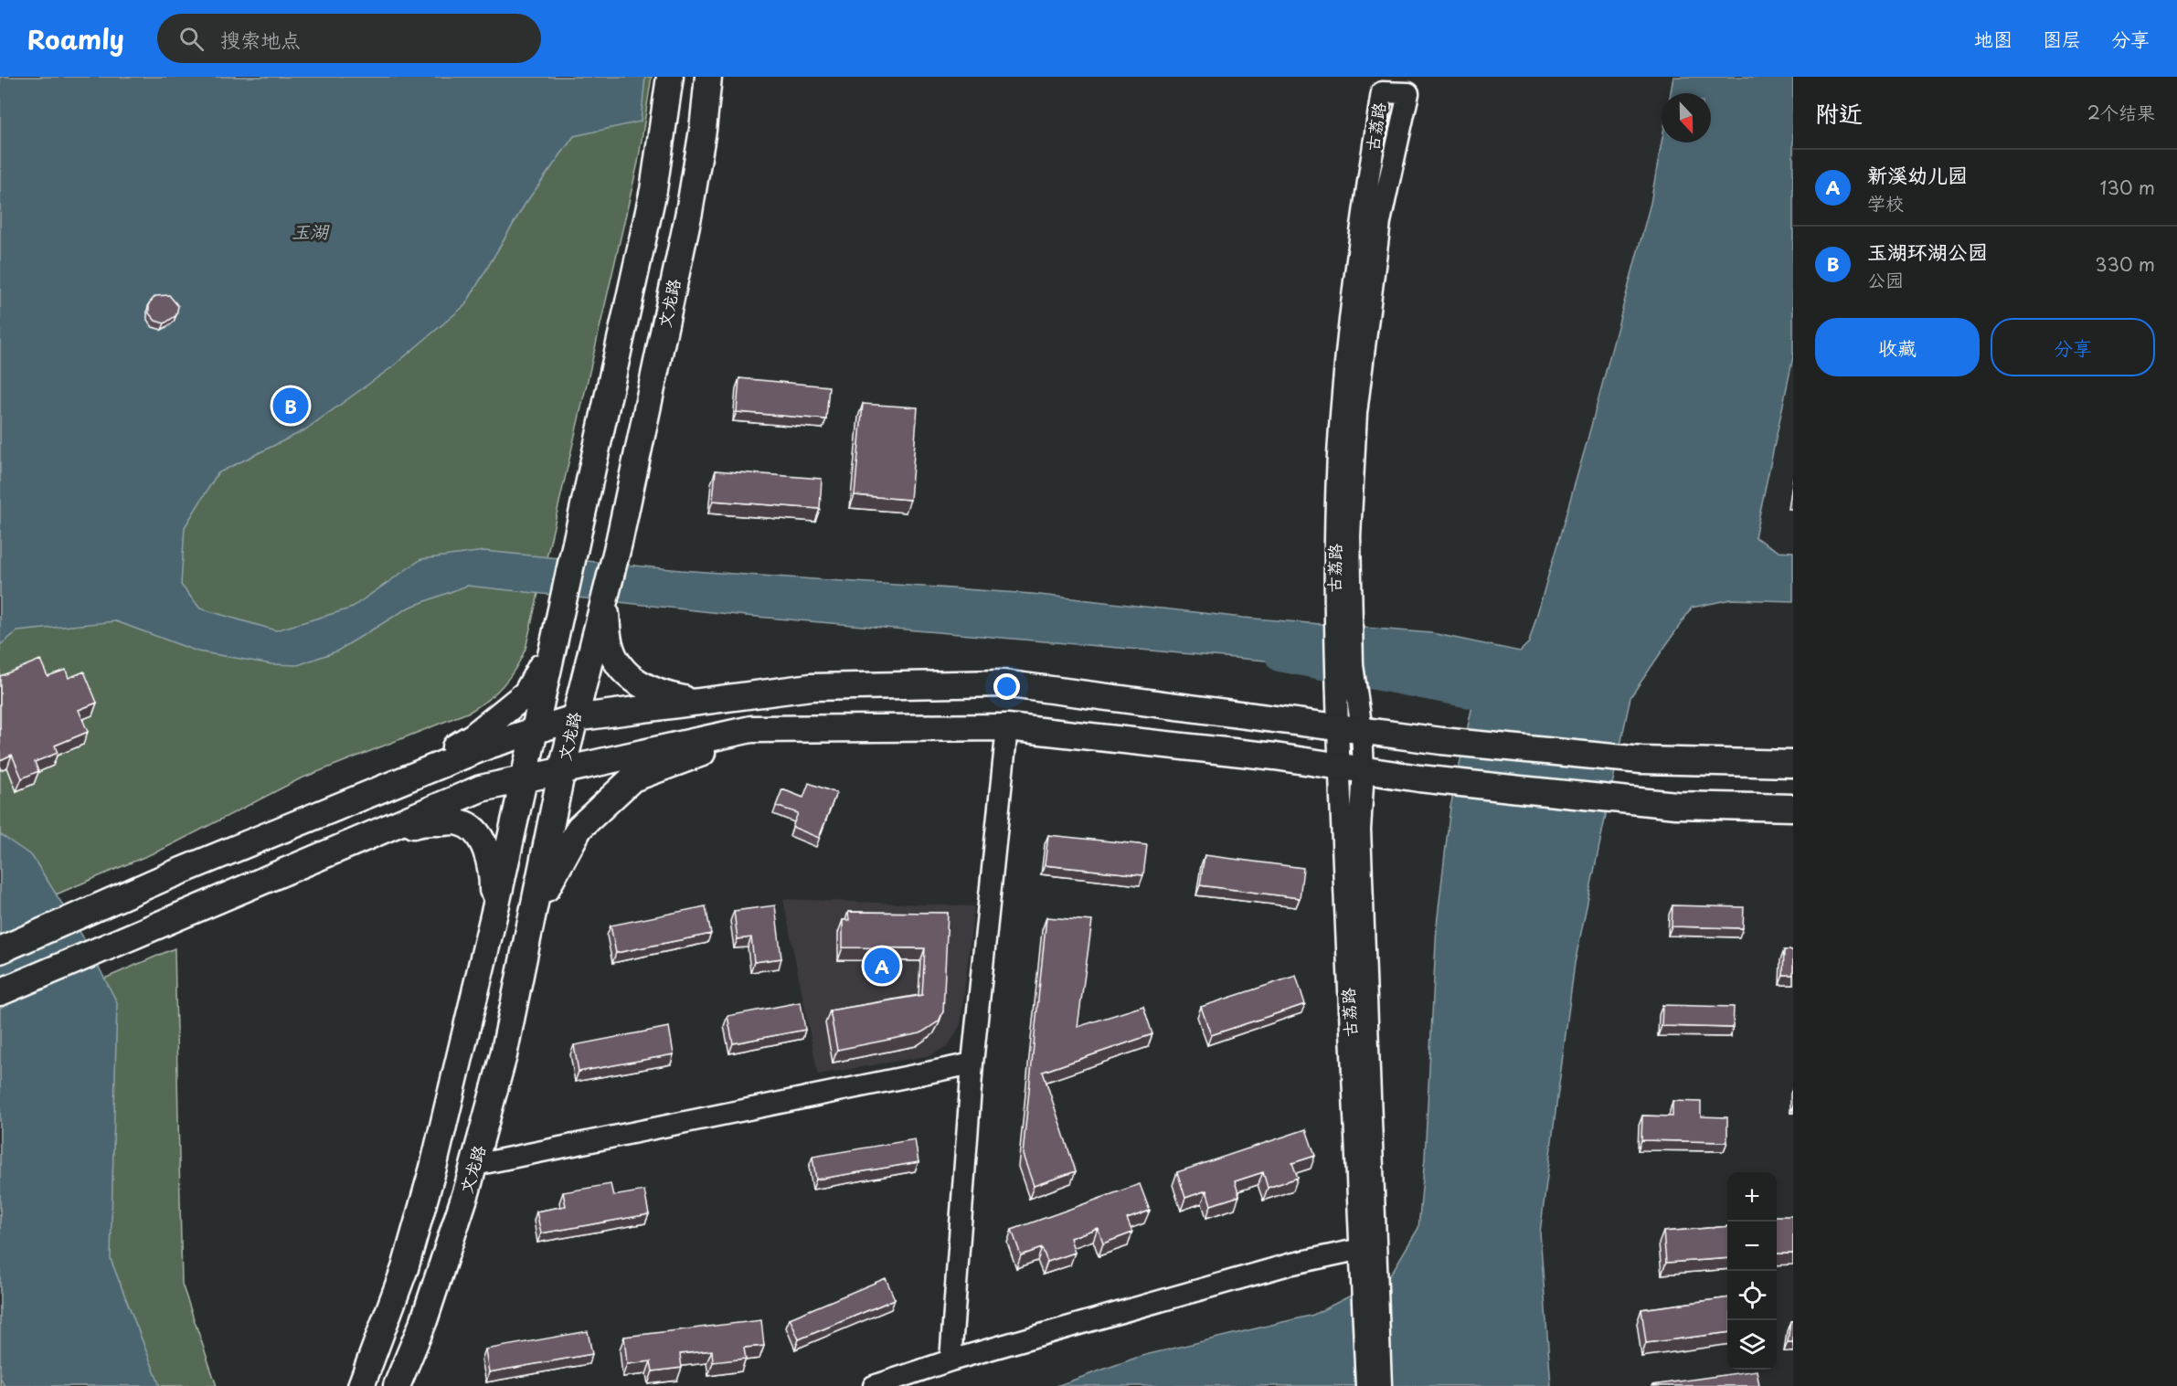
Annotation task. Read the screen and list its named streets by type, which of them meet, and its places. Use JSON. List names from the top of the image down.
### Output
{
  "streets": {
    "main road": ["文龙路"],
    "street": ["古荔路"]
  },
  "water": ["玉湖"],
  "north": "bottom",
  "page": {
    "header": "Roamly",
    "search": "搜索地点",
    "nav": ["地图", "图层", "分享"],
    "heading": ["附近", "2个结果"],
    "list": [
      {
        "mark": "A",
        "name": "新溪幼儿园",
        "note": "学校",
        "value": "130 m"
      },
      {
        "mark": "B",
        "name": "玉湖环湖公园",
        "note": "公园",
        "value": "330 m"
      }
    ],
    "buttons": ["收藏", "分享"],
    "pins": ["B", "A"],
    "map_buttons": ["+", "−"]
  }
}
